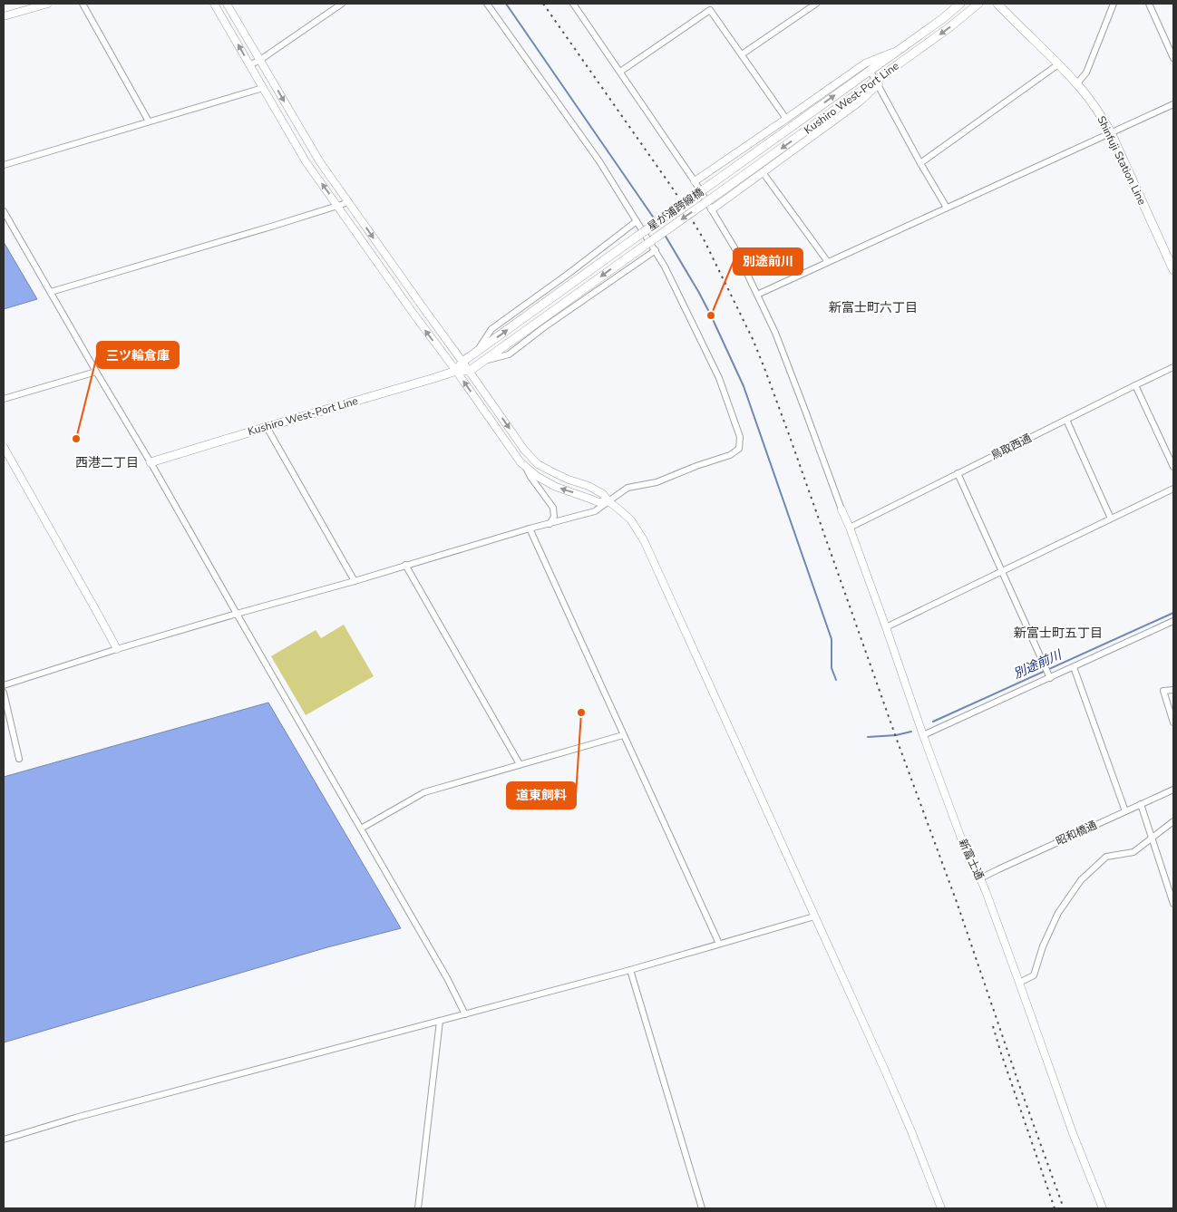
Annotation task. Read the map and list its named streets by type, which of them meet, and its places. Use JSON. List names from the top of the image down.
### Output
{
  "streets": {
    "main road": ["Kushiro West-Port Line", "Shinfuji Station Line", "星が浦跨線橋"],
    "street": ["鳥取西通", "昭和橋通", "新富士通"]
  },
  "crossings": [
    ["Kushiro West-Port Line", "星が浦跨線橋"],
    ["鳥取西通", "新富士通"],
    ["昭和橋通", "新富士通"]
  ],
  "districts": ["新富士町六丁目", "西港二丁目", "新富士町五丁目"],
  "water": ["別途前川"],
  "places": ["別途前川", "三ツ輪倉庫", "道東飼料"]
}
